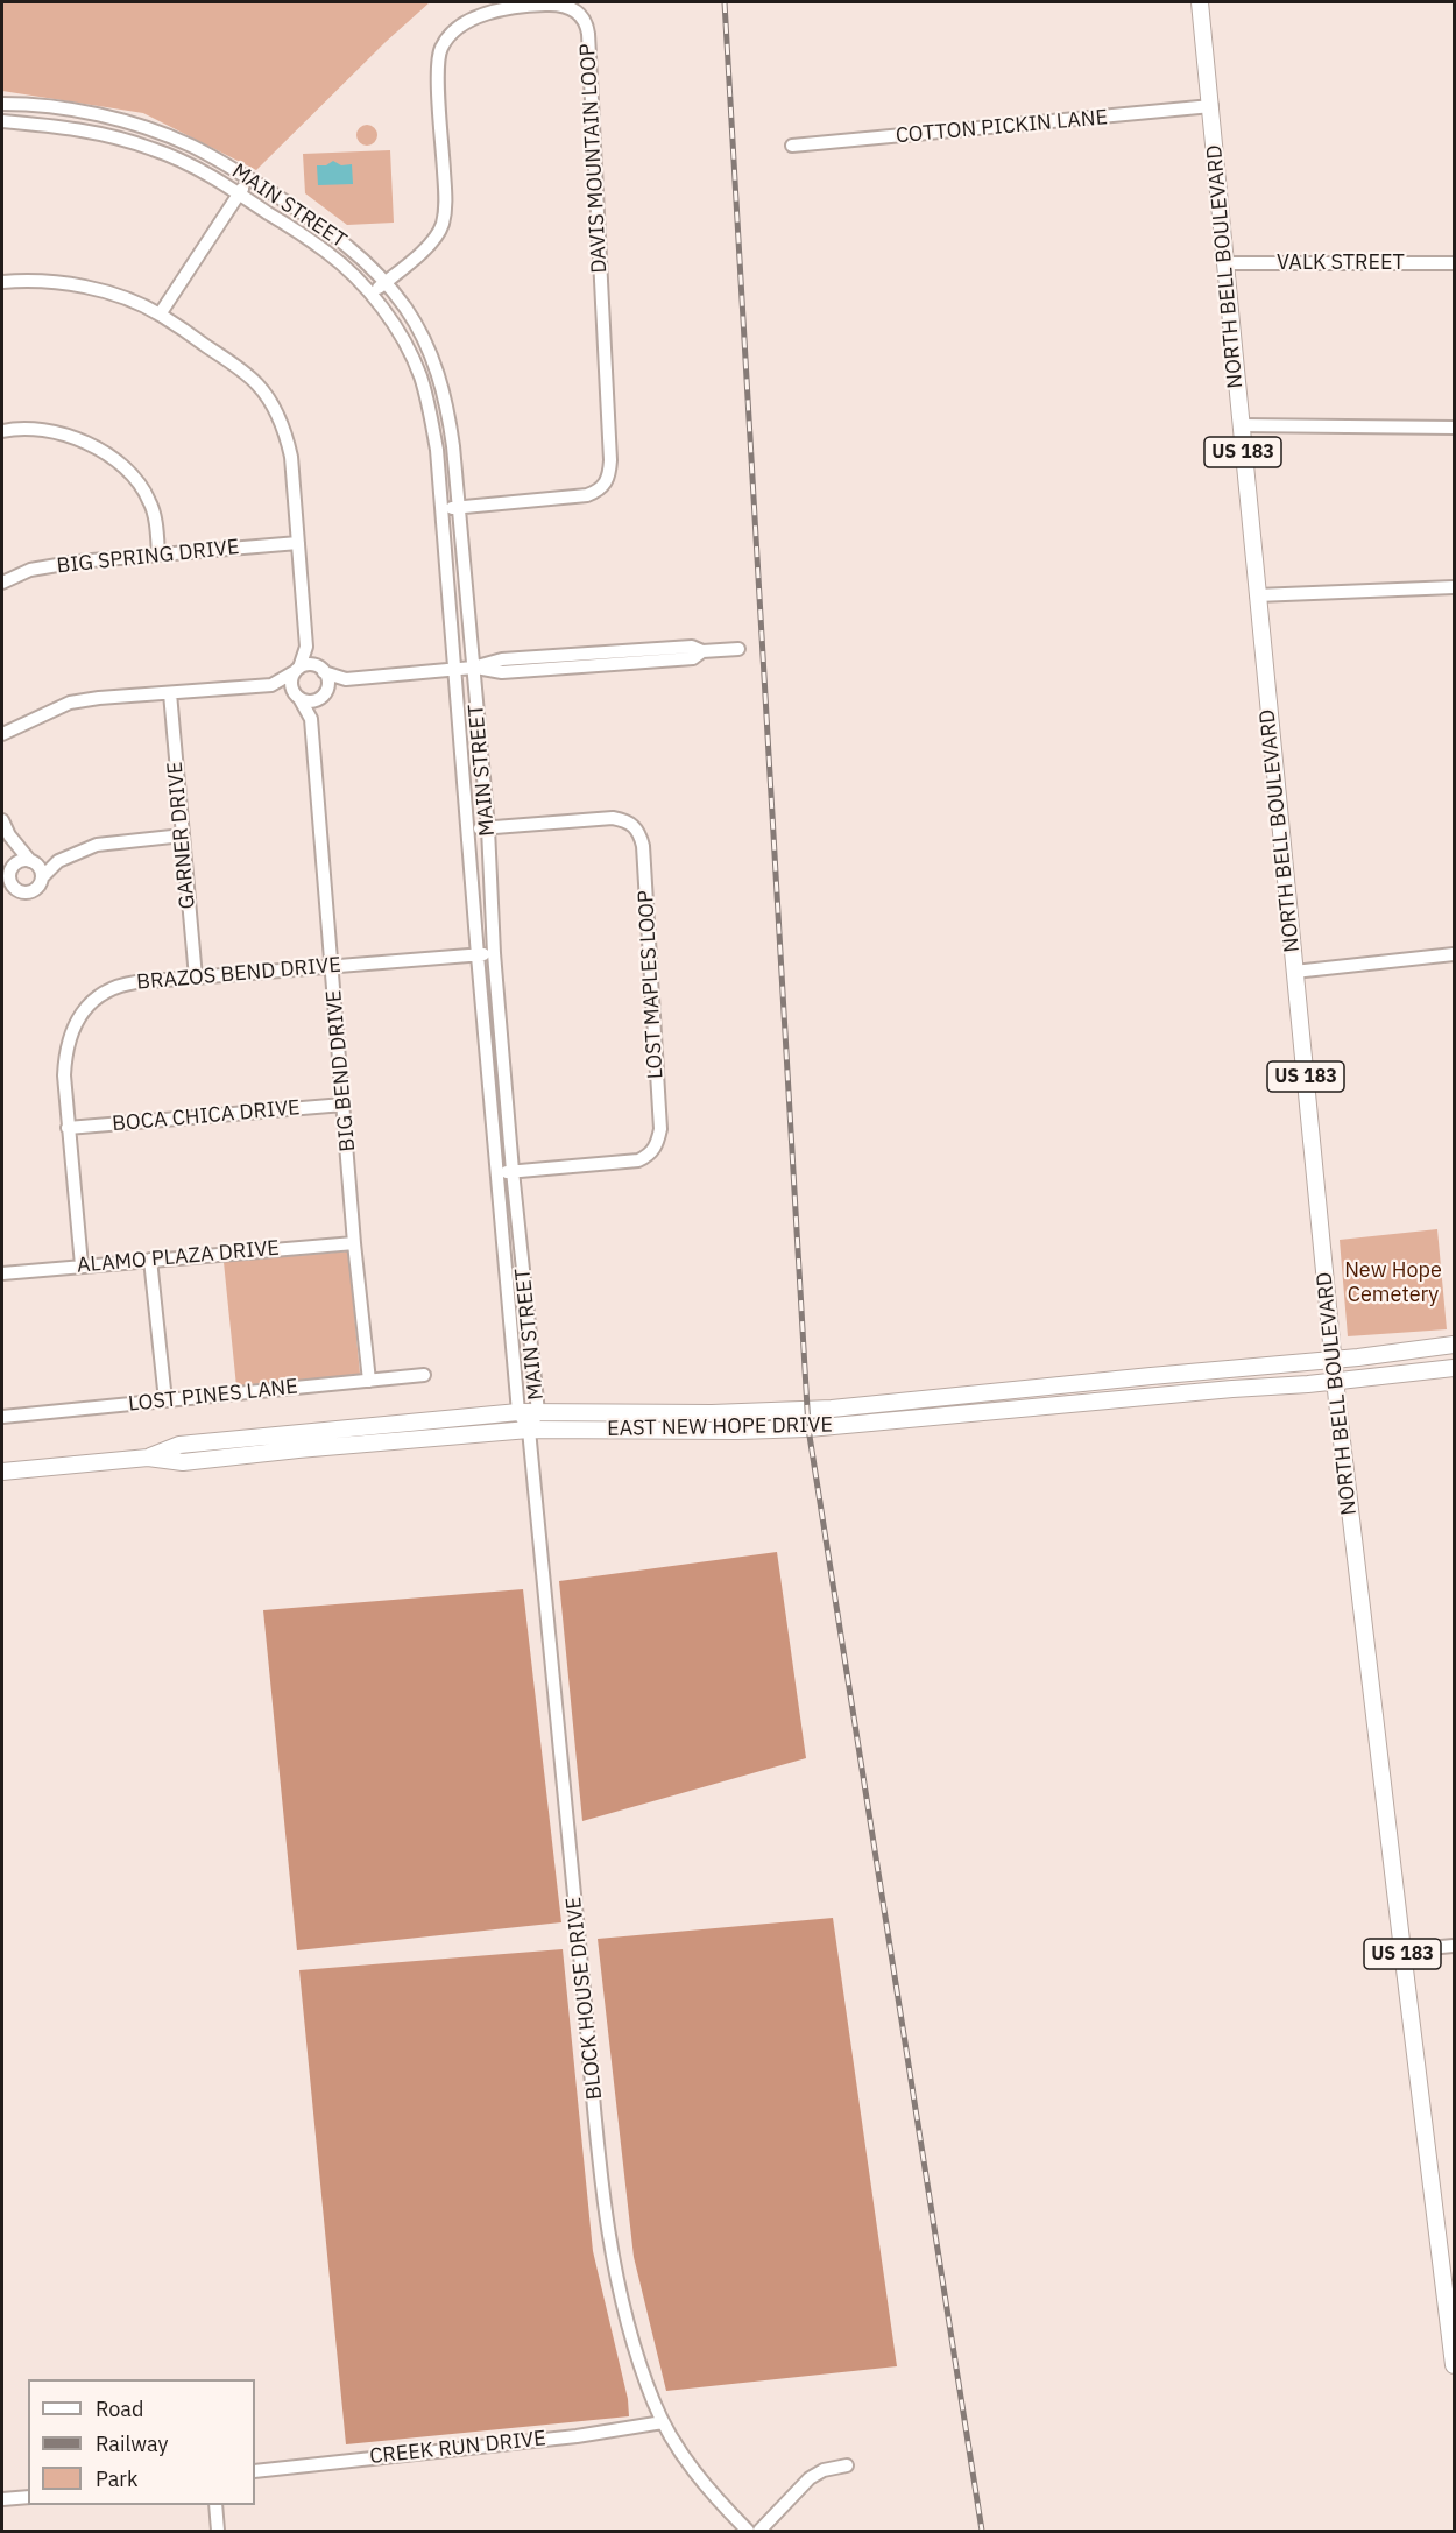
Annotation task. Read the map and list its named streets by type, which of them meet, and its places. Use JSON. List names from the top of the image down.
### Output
{
  "streets": {
    "main road": ["NORTH BELL BOULEVARD", "US 183", "EAST NEW HOPE DRIVE"],
    "street": [
      "COTTON PICKIN LANE",
      "DAVIS MOUNTAIN LOOP",
      "MAIN STREET",
      "VALK STREET",
      "BIG SPRING DRIVE",
      "GARNER DRIVE",
      "BRAZOS BEND DRIVE",
      "LOST MAPLES LOOP",
      "BIG BEND DRIVE",
      "BOCA CHICA DRIVE",
      "ALAMO PLAZA DRIVE",
      "LOST PINES LANE",
      "BLOCK HOUSE DRIVE",
      "CREEK RUN DRIVE"
    ]
  },
  "crossings": [
    ["COTTON PICKIN LANE", "NORTH BELL BOULEVARD"],
    ["DAVIS MOUNTAIN LOOP", "MAIN STREET"],
    ["MAIN STREET", "BRAZOS BEND DRIVE"],
    ["MAIN STREET", "LOST MAPLES LOOP"],
    ["MAIN STREET", "EAST NEW HOPE DRIVE"],
    ["MAIN STREET", "BLOCK HOUSE DRIVE"],
    ["VALK STREET", "NORTH BELL BOULEVARD"],
    ["NORTH BELL BOULEVARD", "EAST NEW HOPE DRIVE"],
    ["GARNER DRIVE", "BRAZOS BEND DRIVE"],
    ["BRAZOS BEND DRIVE", "BIG BEND DRIVE"],
    ["BRAZOS BEND DRIVE", "BOCA CHICA DRIVE"],
    ["BRAZOS BEND DRIVE", "ALAMO PLAZA DRIVE"],
    ["BIG BEND DRIVE", "BOCA CHICA DRIVE"],
    ["BIG BEND DRIVE", "ALAMO PLAZA DRIVE"],
    ["BIG BEND DRIVE", "LOST PINES LANE"],
    ["EAST NEW HOPE DRIVE", "BLOCK HOUSE DRIVE"],
    ["BLOCK HOUSE DRIVE", "CREEK RUN DRIVE"]
  ],
  "parks": ["New Hope Cemetery"],
  "legend": ["Road", "Railway", "Park"]
}
